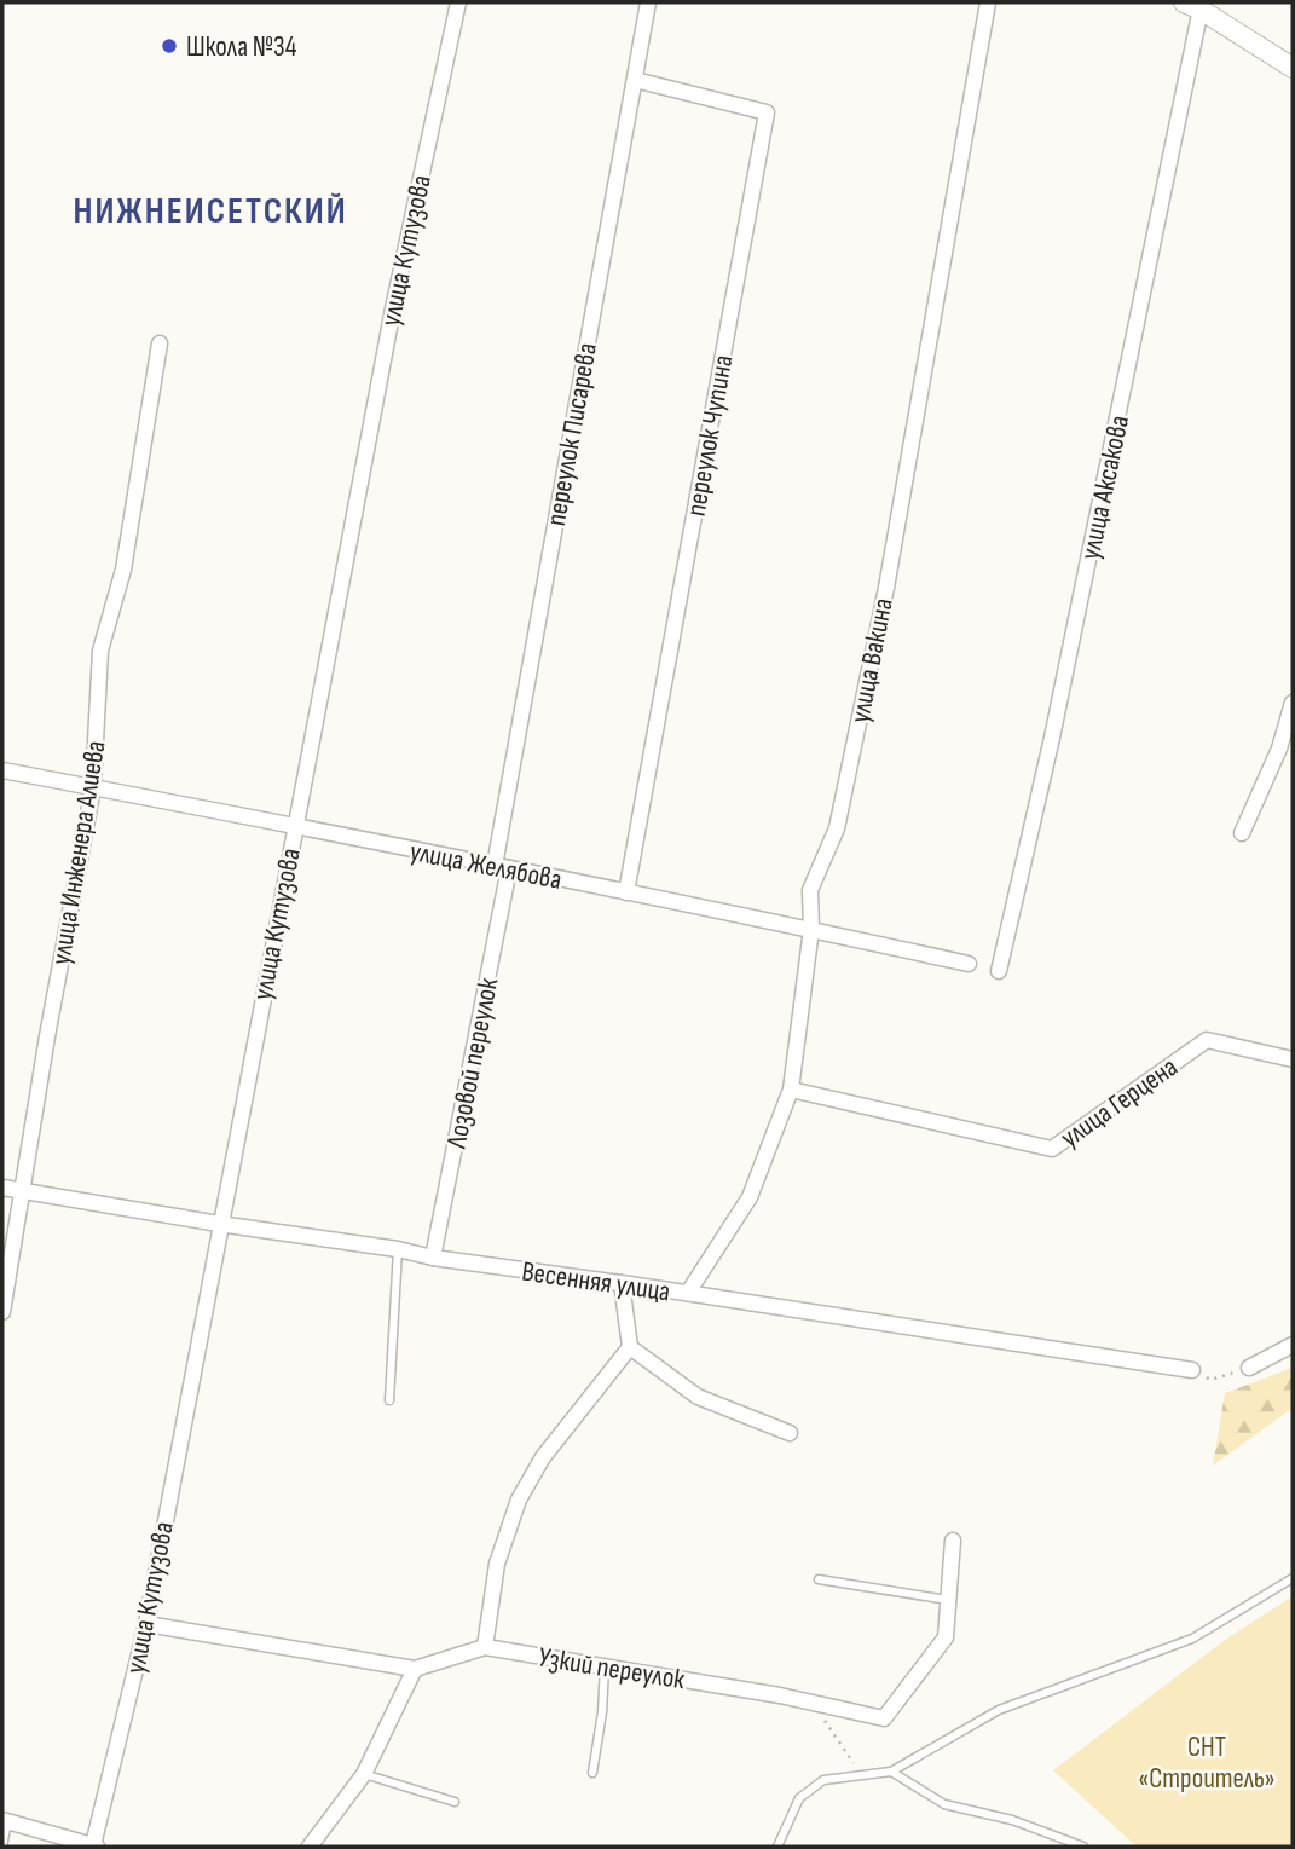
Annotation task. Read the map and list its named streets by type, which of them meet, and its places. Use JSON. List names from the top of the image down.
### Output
{
  "streets": {
    "street": [
      "улица Кутузова",
      "переулок Писарева",
      "переулок Чупина",
      "улица Аксакова",
      "улица Вакина",
      "улица Инженера Алиева",
      "улица Желябова",
      "Лозовой переулок",
      "улица Герцена",
      "Весенняя улица",
      "Узкий переулок"
    ]
  },
  "crossings": [
    ["улица Кутузова", "улица Желябова"],
    ["улица Кутузова", "Весенняя улица"],
    ["улица Кутузова", "Узкий переулок"],
    ["переулок Писарева", "переулок Чупина"],
    ["переулок Писарева", "улица Желябова"],
    ["переулок Писарева", "Лозовой переулок"],
    ["переулок Чупина", "улица Желябова"],
    ["улица Вакина", "улица Желябова"],
    ["улица Вакина", "улица Герцена"],
    ["улица Вакина", "Весенняя улица"],
    ["улица Инженера Алиева", "улица Желябова"],
    ["улица Инженера Алиева", "Весенняя улица"],
    ["улица Желябова", "Лозовой переулок"],
    ["Лозовой переулок", "Весенняя улица"]
  ],
  "districts": ["НИЖНЕИСЕТСКИЙ"],
  "parks": ["СНТ «Строитель»"],
  "places": ["Школа №34"]
}
